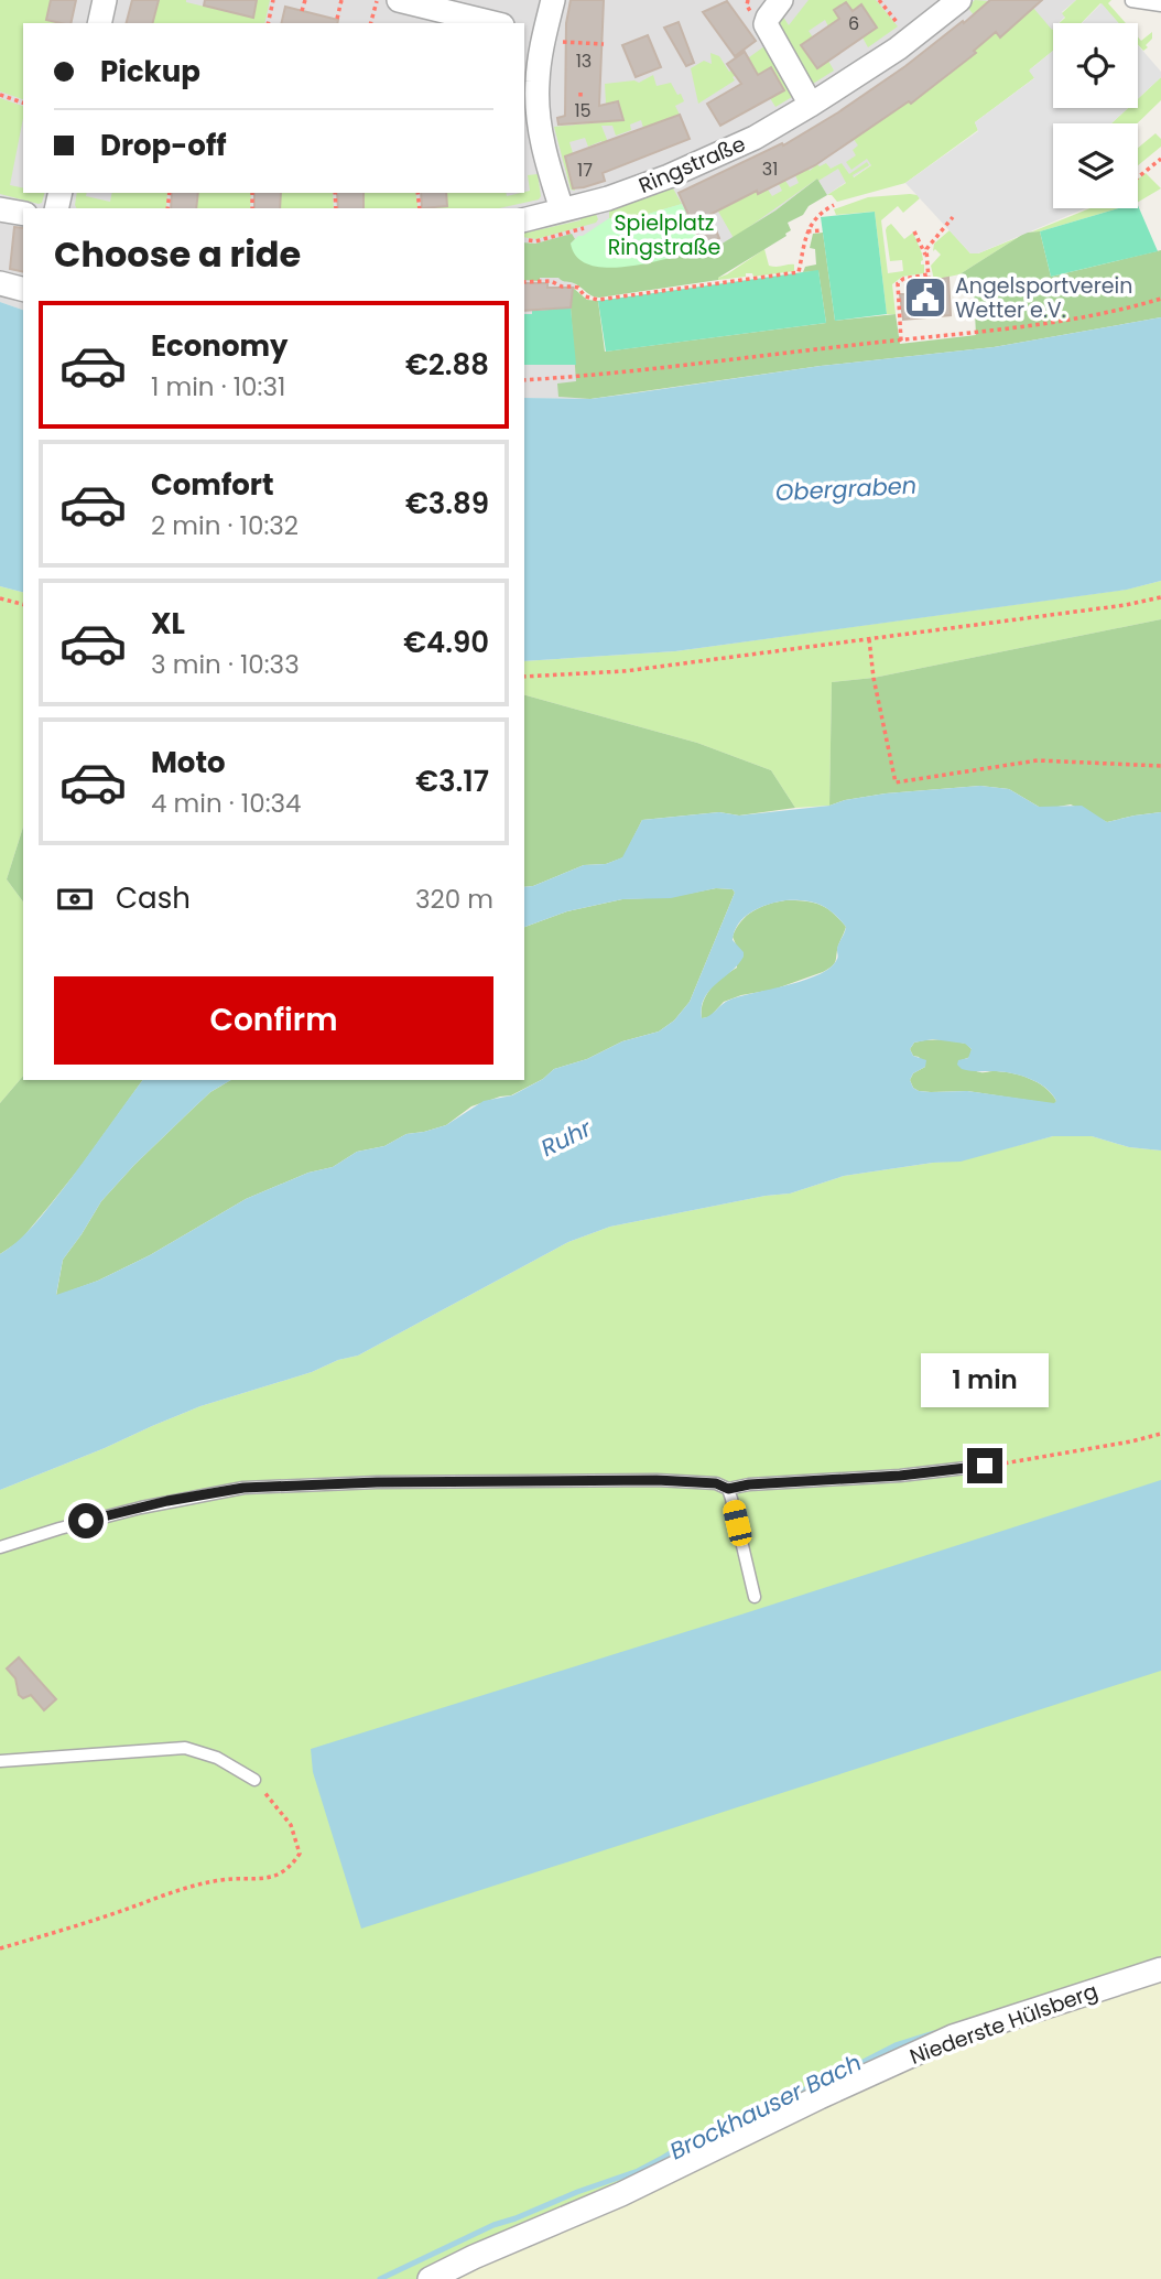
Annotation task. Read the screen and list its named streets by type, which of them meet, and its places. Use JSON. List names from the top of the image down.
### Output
{
  "streets": {
    "street": ["Ringstraße", "Niederste Hülsberg"]
  },
  "water": ["Obergraben", "Ruhr", "Brockhauser Bach"],
  "parks": ["Spielplatz Ringstraße"],
  "places": {
    "public building": ["Angelsportverein Wetter e.V."]
  },
  "house_numbers": [
    "6",
    "13",
    "15",
    "31",
    "17"
  ],
  "page": {
    "banner": ["Pickup", "Drop-off"],
    "heading": "Choose a ride",
    "list": [
      {
        "name": "Economy",
        "note": "1 min · 10:31",
        "value": "€2.88"
      },
      {
        "name": "Comfort",
        "note": "2 min · 10:32",
        "value": "€3.89"
      },
      {
        "name": "XL",
        "note": "3 min · 10:33",
        "value": "€4.90"
      },
      {
        "name": "Moto",
        "note": "4 min · 10:34",
        "value": "€3.17"
      }
    ],
    "pay": ["Cash", "320 m"],
    "buttons": "Confirm",
    "bubble": "1 min"
  }
}
